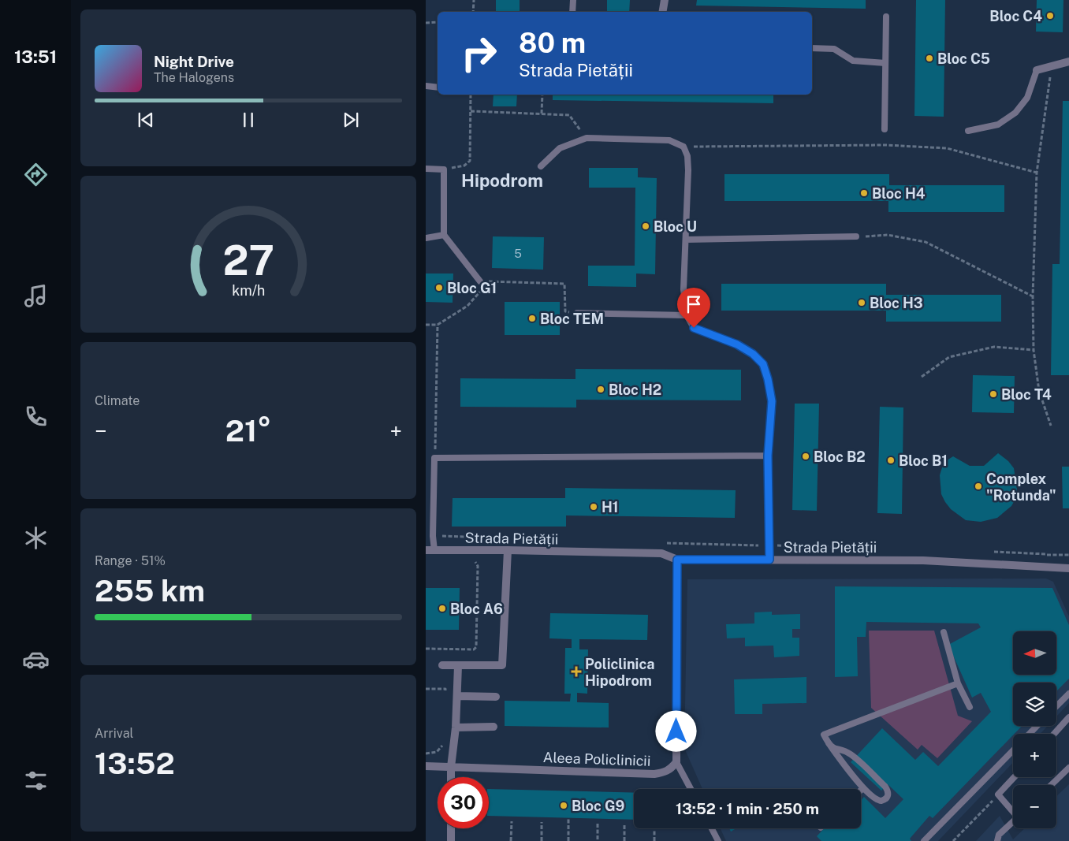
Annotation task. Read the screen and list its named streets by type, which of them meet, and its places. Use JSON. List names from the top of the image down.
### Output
{
  "streets": {
    "street": ["Strada Pietății", "Aleea Policlinicii"]
  },
  "districts": ["Hipodrom"],
  "places": {
    "other": [
      "Bloc C4",
      "Bloc C5",
      "Bloc H4",
      "Bloc U",
      "Bloc G1",
      "Bloc H3",
      "Bloc TEM",
      "Bloc H2",
      "Bloc T4",
      "Bloc B2",
      "Bloc B1",
      "Complex \"Rotunda\"",
      "H1",
      "Bloc A6",
      "Bloc G9"
    ],
    "health": ["Policlinica Hipodrom"]
  },
  "house_numbers": ["5"],
  "north": "left",
  "page": {
    "tabs": "13:51",
    "turn": ["80 m", "Strada Pietății"],
    "song": ["Night Drive", "The Halogens"],
    "tile": [
      "Climate",
      ["Range · 51%", "255 km"],
      ["Arrival", "13:52"]
    ],
    "heat": ["−", "21°", "+"],
    "map_buttons": ["+", "−"],
    "limit": "30",
    "trip": "13:52 · 1 min · 250 m",
    "gauge": ["27", "km/h"]
  }
}
